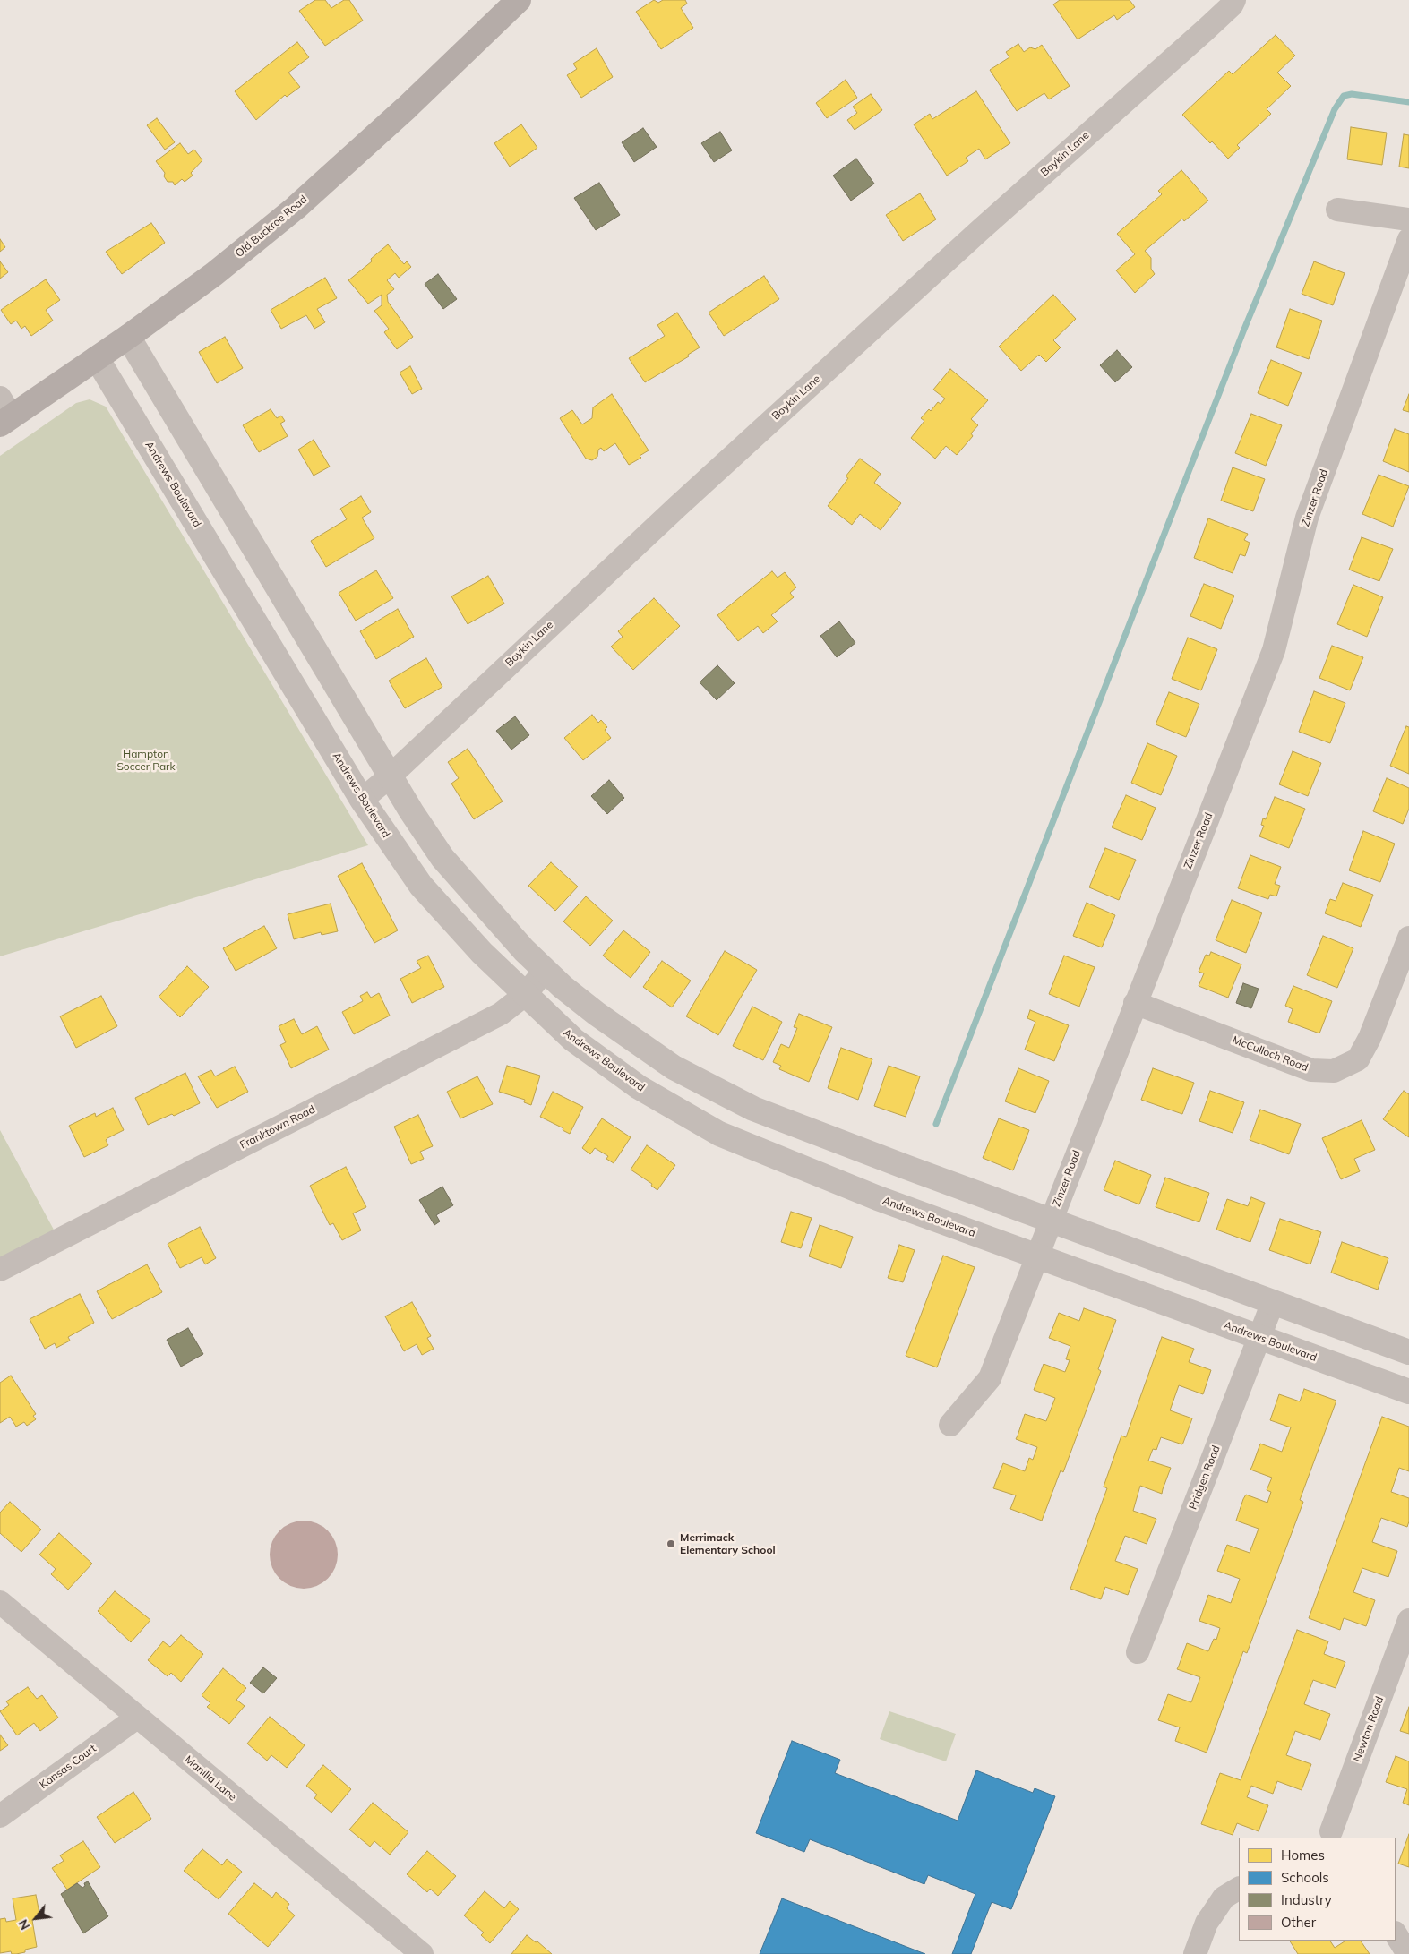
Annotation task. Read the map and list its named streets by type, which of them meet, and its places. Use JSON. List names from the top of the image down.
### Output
{
  "streets": {
    "main road": ["Old Buckroe Road"],
    "street": [
      "Boykin Lane",
      "Andrews Boulevard",
      "Zinzer Road",
      "McCulloch Road",
      "Franktown Road",
      "Pridgen Road",
      "Newton Road",
      "Kansas Court",
      "Manilla Lane"
    ]
  },
  "crossings": [
    ["Boykin Lane", "Andrews Boulevard"],
    ["Old Buckroe Road", "Andrews Boulevard"],
    ["Andrews Boulevard", "Zinzer Road"],
    ["Andrews Boulevard", "Franktown Road"],
    ["Andrews Boulevard", "Pridgen Road"],
    ["Zinzer Road", "McCulloch Road"],
    ["Kansas Court", "Manilla Lane"]
  ],
  "parks": ["Hampton Soccer Park"],
  "places": ["Merrimack Elementary School"],
  "legend": [
    "Homes",
    "Schools",
    "Industry",
    "Other"
  ],
  "north": "bottom left"
}
